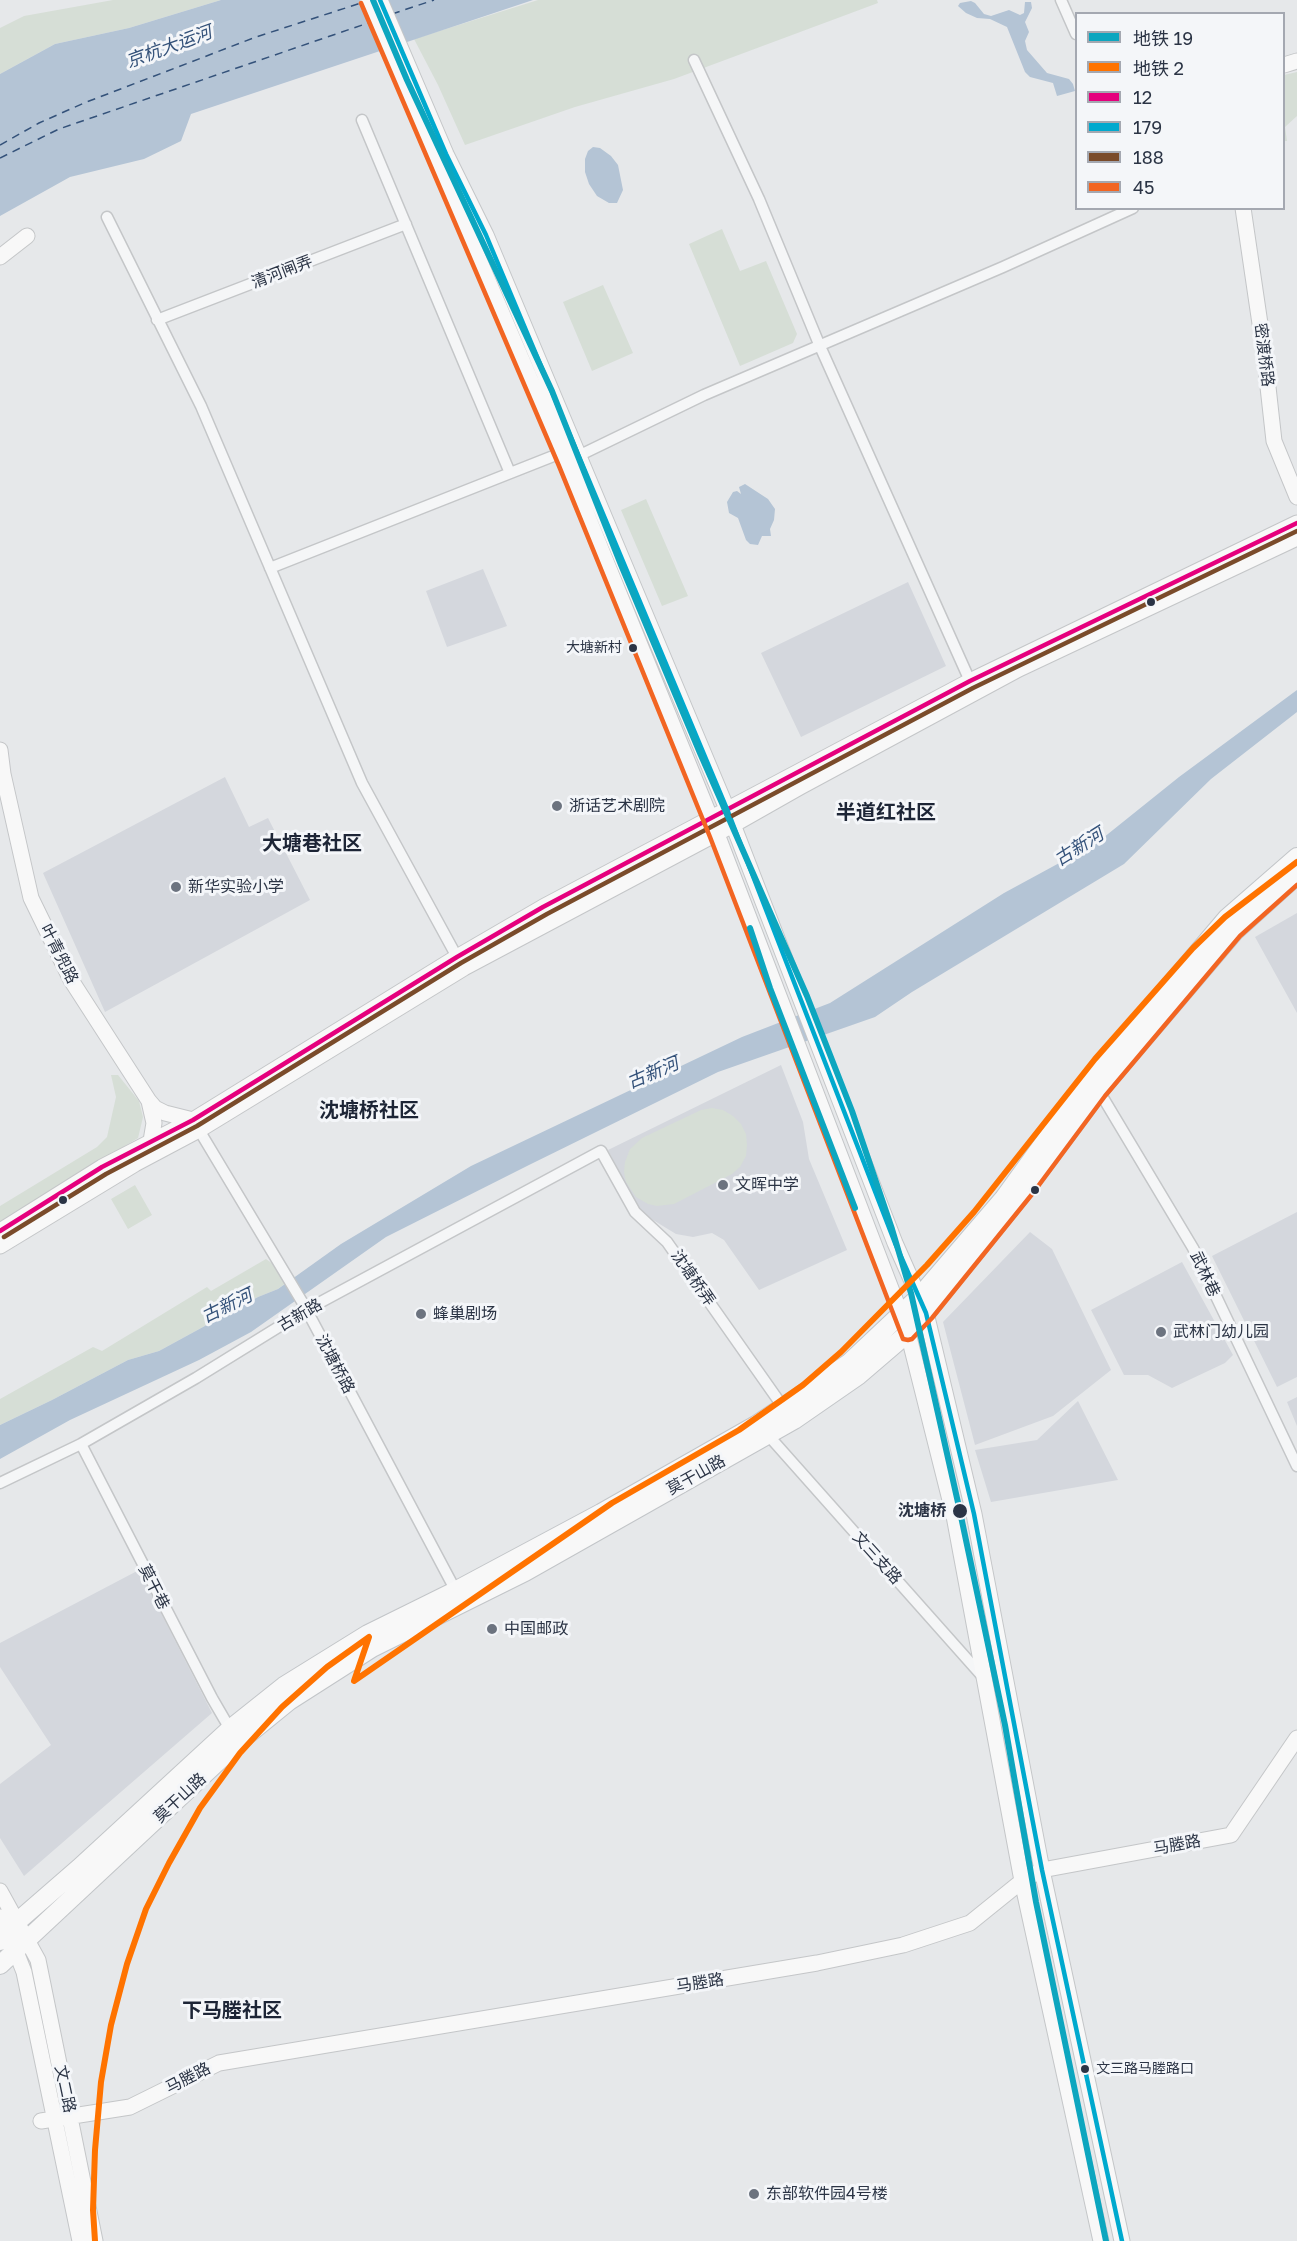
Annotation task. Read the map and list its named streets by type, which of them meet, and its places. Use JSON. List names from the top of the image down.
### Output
{
  "streets": {
    "main road": [
      "密渡桥路",
      "叶青兜路",
      "莫干山路",
      "马塍路",
      "文二路"
    ],
    "street": [
      "清河闸弄",
      "武林巷",
      "沈塘桥弄",
      "古新路",
      "沈塘桥路",
      "文三支路",
      "莫干巷"
    ]
  },
  "crossings": [
    ["武林巷", "莫干山路"],
    ["沈塘桥弄", "古新路"],
    ["沈塘桥弄", "莫干山路"],
    ["古新路", "沈塘桥路"],
    ["古新路", "莫干巷"],
    ["沈塘桥路", "莫干山路"],
    ["莫干山路", "文三支路"],
    ["莫干山路", "莫干巷"],
    ["莫干山路", "文二路"],
    ["马塍路", "文二路"]
  ],
  "districts": [
    "半道红社区",
    "大塘巷社区",
    "沈塘桥社区",
    "下马塍社区"
  ],
  "water": ["京杭大运河", "古新河"],
  "places": [
    "大塘新村",
    "浙话艺术剧院",
    "新华实验小学",
    "文晖中学",
    "蜂巢剧场",
    "武林门幼儿园",
    "沈塘桥",
    "中国邮政",
    "文三路马塍路口",
    "东部软件园4号楼"
  ],
  "lines": [
    "metro line 19",
    "transit line 179",
    "transit line 45",
    "transit line 12",
    "transit line 188",
    "metro line 2"
  ],
  "legend": [
    "地铁 19",
    "地铁 2",
    "12",
    "179",
    "188",
    "45"
  ]
}
